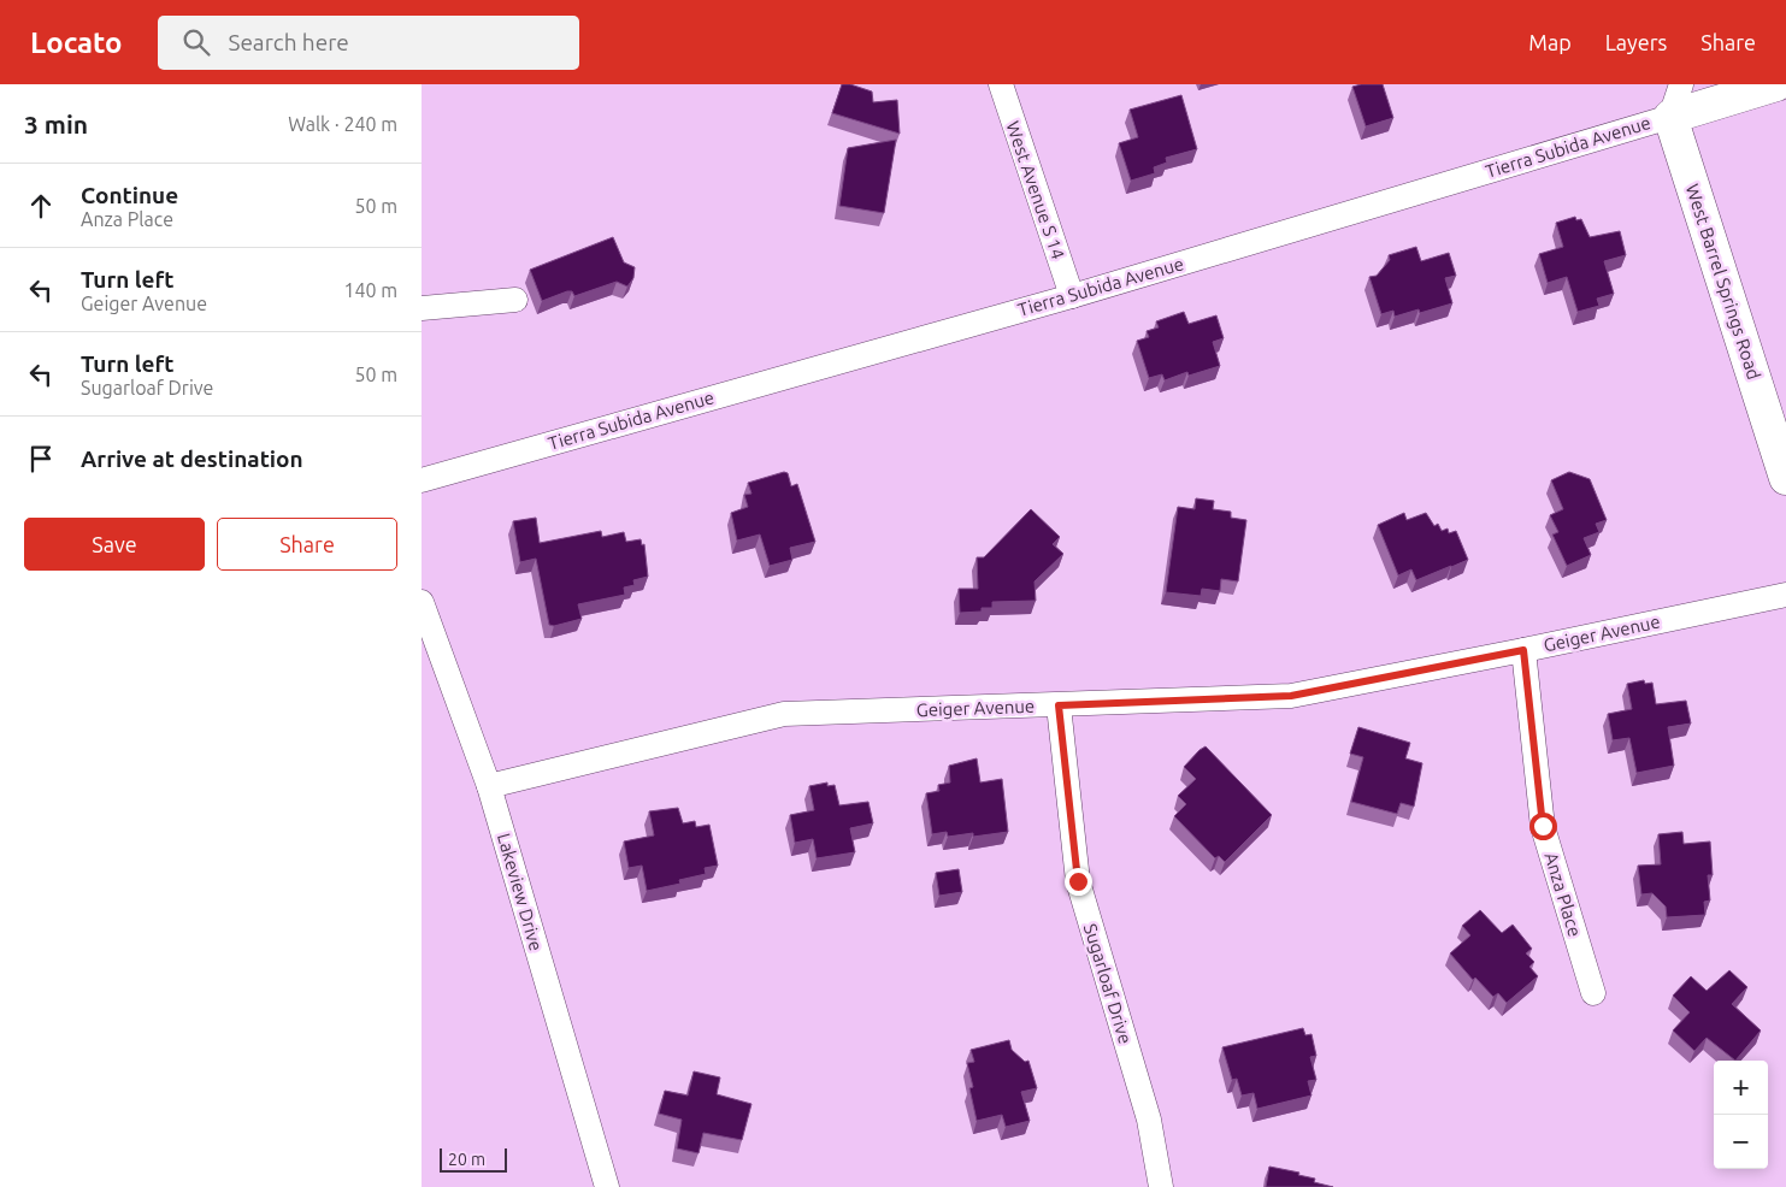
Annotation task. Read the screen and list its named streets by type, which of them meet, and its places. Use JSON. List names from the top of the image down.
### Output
{
  "streets": {
    "street": [
      "Tierra Subida Avenue",
      "West Avenue S 14",
      "West Barrel Springs Road",
      "Geiger Avenue",
      "Lakeview Drive",
      "Anza Place",
      "Sugarloaf Drive"
    ]
  },
  "crossings": [
    ["Tierra Subida Avenue", "West Avenue S 14"],
    ["Tierra Subida Avenue", "West Barrel Springs Road"],
    ["Geiger Avenue", "Lakeview Drive"],
    ["Geiger Avenue", "Anza Place"],
    ["Geiger Avenue", "Sugarloaf Drive"]
  ],
  "scale_bar": "20 m",
  "page": {
    "header": "Locato",
    "search": "Search here",
    "nav": ["Map", "Layers", "Share"],
    "heading": ["3 min", "Walk · 240 m"],
    "list": [
      ["Continue", "Anza Place", "50 m"],
      ["Turn left", "Geiger Avenue", "140 m"],
      ["Turn left", "Sugarloaf Drive", "50 m"],
      "Arrive at destination"
    ],
    "buttons": ["Save", "Share"],
    "map_buttons": ["+", "−"],
    "scale": "20 m"
  }
}
